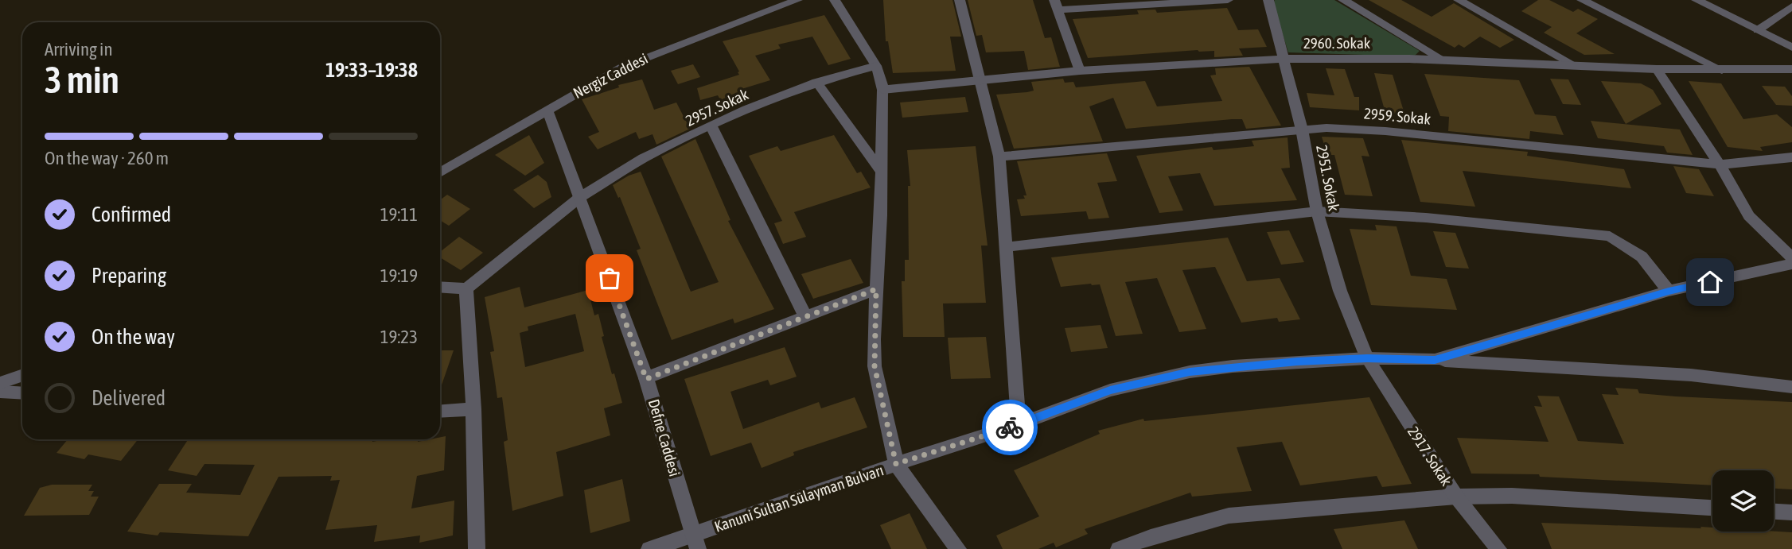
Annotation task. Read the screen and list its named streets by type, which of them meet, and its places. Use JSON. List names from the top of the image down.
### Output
{
  "streets": {
    "street": [
      "2960. Sokak",
      "Nergiz Caddesi",
      "2957. Sokak",
      "2959. Sokak",
      "2951. Sokak",
      "Defne Caddesi",
      "2917. Sokak",
      "Kanuni Sultan Sülayman Bulvarı"
    ]
  },
  "crossings": [
    ["2960. Sokak", "2951. Sokak"],
    ["Nergiz Caddesi", "Defne Caddesi"],
    ["2957. Sokak", "Defne Caddesi"],
    ["2959. Sokak", "2951. Sokak"],
    ["2951. Sokak", "2917. Sokak"],
    ["2951. Sokak", "Kanuni Sultan Sülayman Bulvarı"],
    ["Defne Caddesi", "Kanuni Sultan Sülayman Bulvarı"],
    ["2917. Sokak", "Kanuni Sultan Sülayman Bulvarı"]
  ],
  "page": {
    "heading": ["3 min", "Arriving in", "19:33–19:38"],
    "bar": "On the way · 260 m",
    "list": [
      ["Confirmed", "19:11"],
      ["Preparing", "19:19"],
      ["On the way", "19:23"],
      "Delivered"
    ]
  }
}
